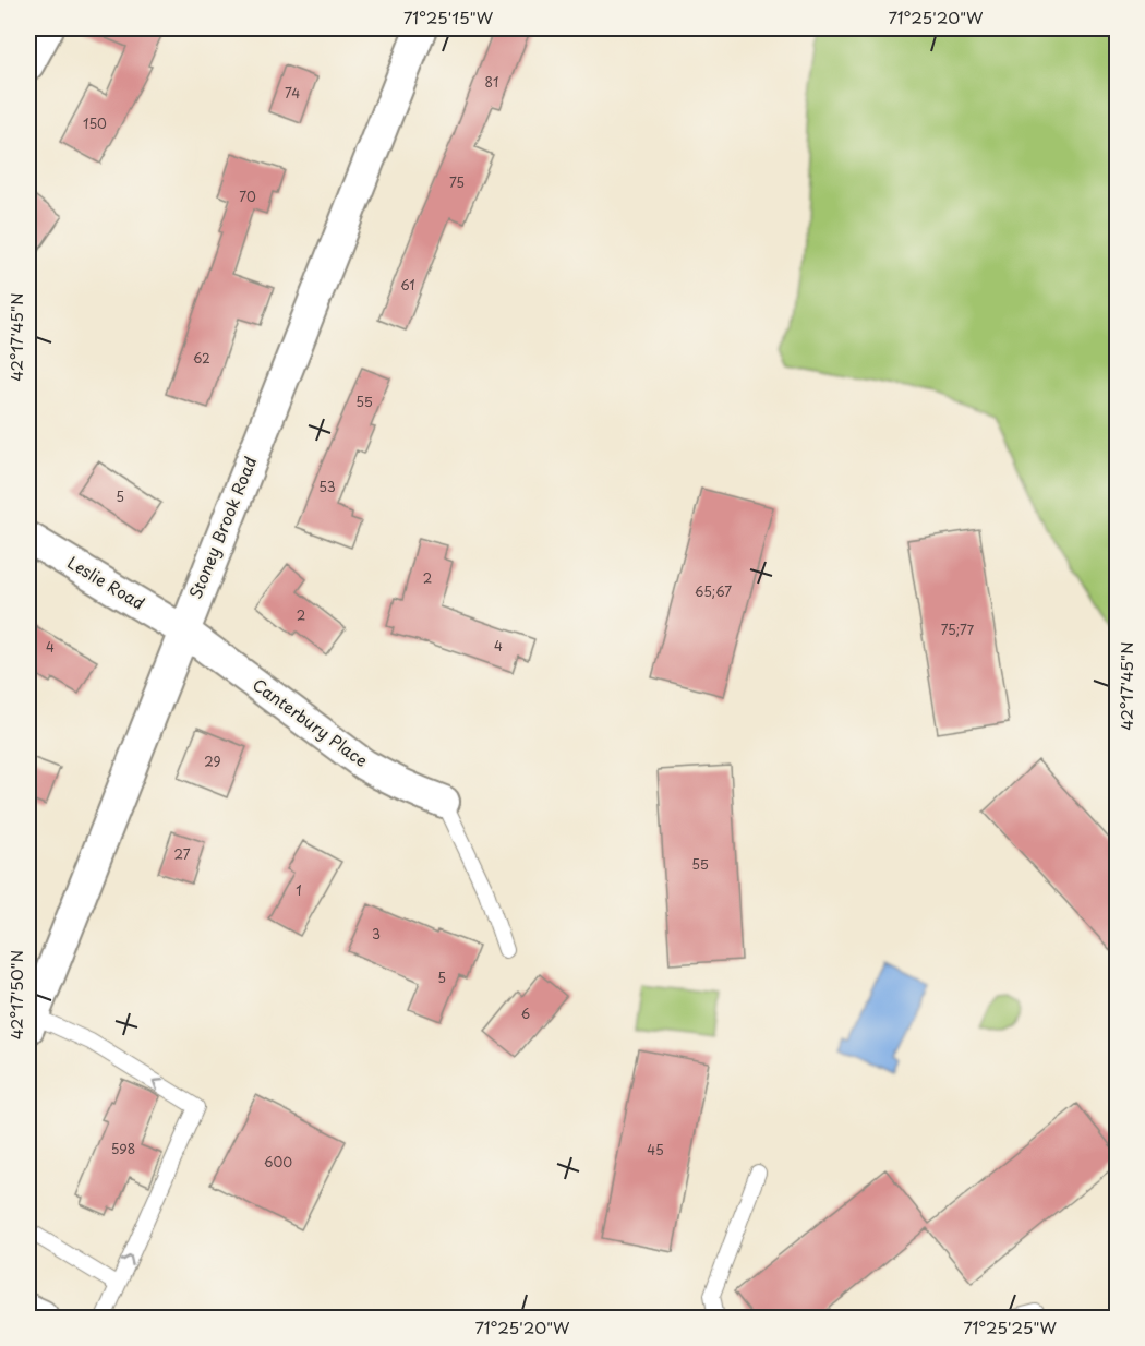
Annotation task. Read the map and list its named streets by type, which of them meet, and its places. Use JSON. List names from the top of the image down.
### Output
{
  "streets": {
    "street": ["Stoney Brook Road", "Leslie Road", "Canterbury Place"]
  },
  "crossings": [
    ["Stoney Brook Road", "Leslie Road"],
    ["Stoney Brook Road", "Canterbury Place"],
    ["Leslie Road", "Canterbury Place"]
  ],
  "house_numbers": [
    "81",
    "74",
    "150",
    "75",
    "70",
    "61",
    "62",
    "55",
    "53",
    "5",
    "2",
    "65;67",
    "2",
    "75;77",
    "4",
    "4",
    "29",
    "27",
    "55",
    "1",
    "3",
    "5",
    "6",
    "598",
    "45",
    "600"
  ],
  "coordinates": [
    "71°25'15\"W",
    "71°25'20\"W",
    "42°17'45\"N",
    "42°17'50\"N",
    "71°25'25\"W"
  ]
}
